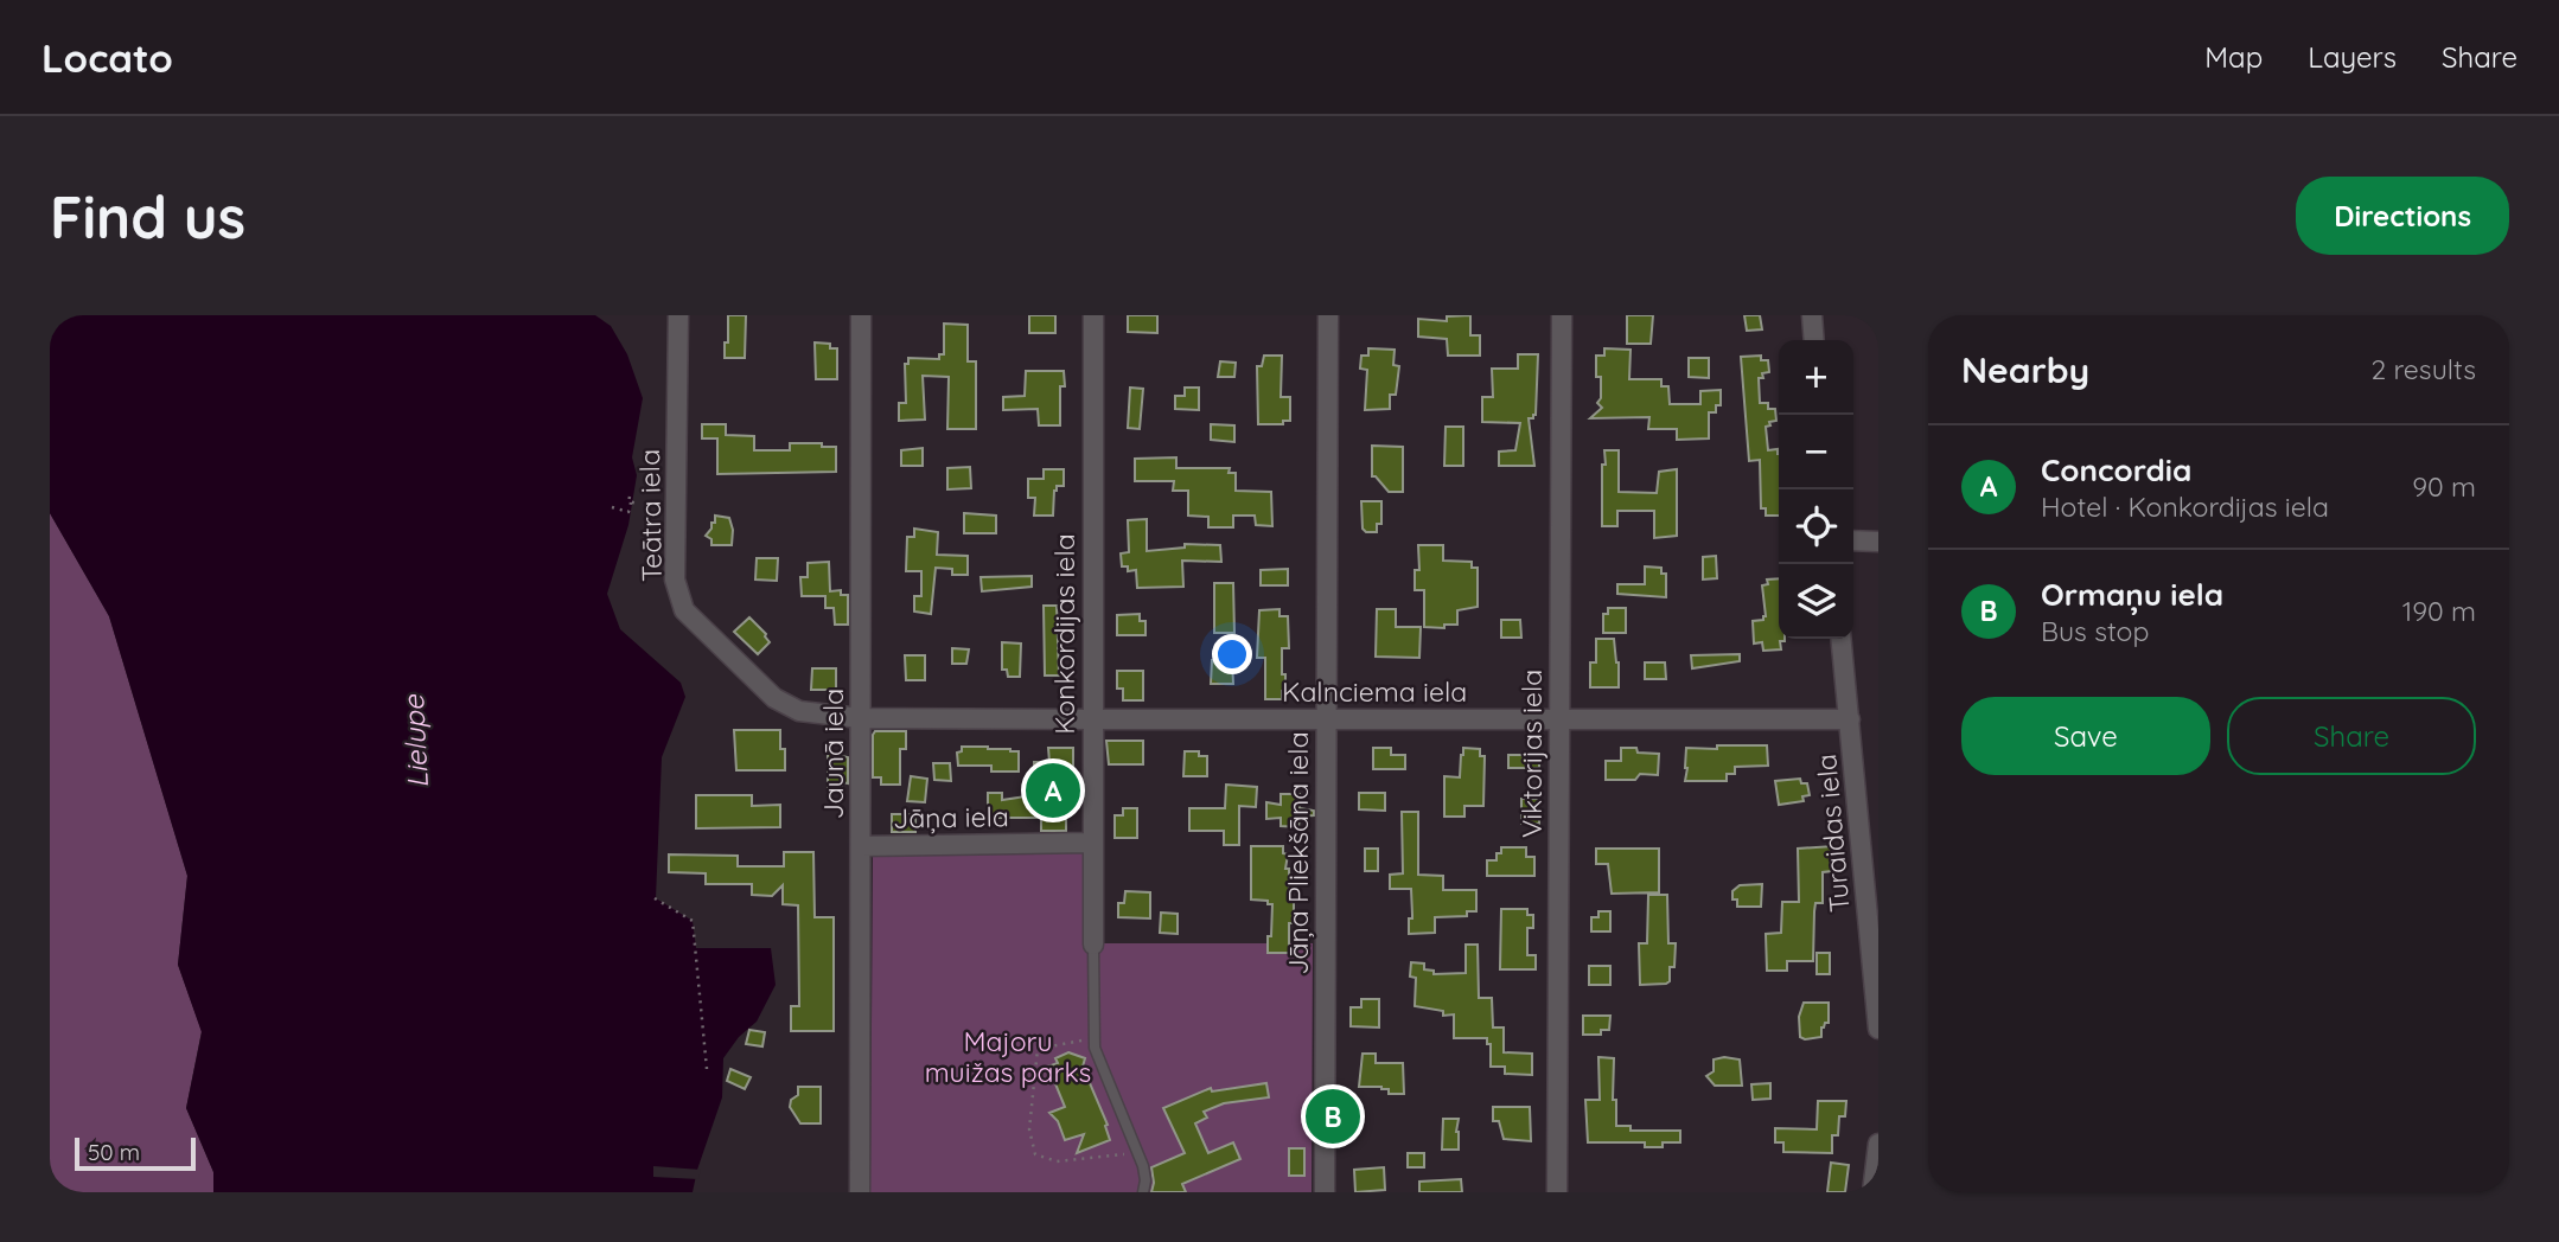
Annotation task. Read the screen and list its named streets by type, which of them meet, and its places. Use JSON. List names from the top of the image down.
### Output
{
  "streets": {
    "street": [
      "Teātra iela",
      "Konkordijas iela",
      "Kalnciema iela",
      "Jaunā iela",
      "Viktorijas iela",
      "Jāņa iela",
      "Turaidas iela",
      "Jāņa Pliekšāna iela"
    ]
  },
  "crossings": [
    ["Teātra iela", "Kalnciema iela"],
    ["Konkordijas iela", "Kalnciema iela"],
    ["Konkordijas iela", "Jāņa iela"],
    ["Kalnciema iela", "Jaunā iela"],
    ["Kalnciema iela", "Viktorijas iela"],
    ["Kalnciema iela", "Turaidas iela"],
    ["Kalnciema iela", "Jāņa Pliekšāna iela"],
    ["Jaunā iela", "Jāņa iela"]
  ],
  "water": ["Lielupe"],
  "parks": ["Majoru muižas parks"],
  "scale_bar": "50 m",
  "page": {
    "header": "Locato",
    "nav": ["Map", "Layers", "Share"],
    "buttons": [
      "Directions",
      ["Save", "Share"]
    ],
    "title": "Find us",
    "heading": ["Nearby", "2 results"],
    "map_buttons": ["+", "−"],
    "list": [
      {
        "mark": "A",
        "name": "Concordia",
        "note": "Hotel · Konkordijas iela",
        "value": "90 m"
      },
      {
        "mark": "B",
        "name": "Ormaņu iela",
        "note": "Bus stop",
        "value": "190 m"
      }
    ],
    "pins": ["A", "B"],
    "scale": "50 m"
  }
}
